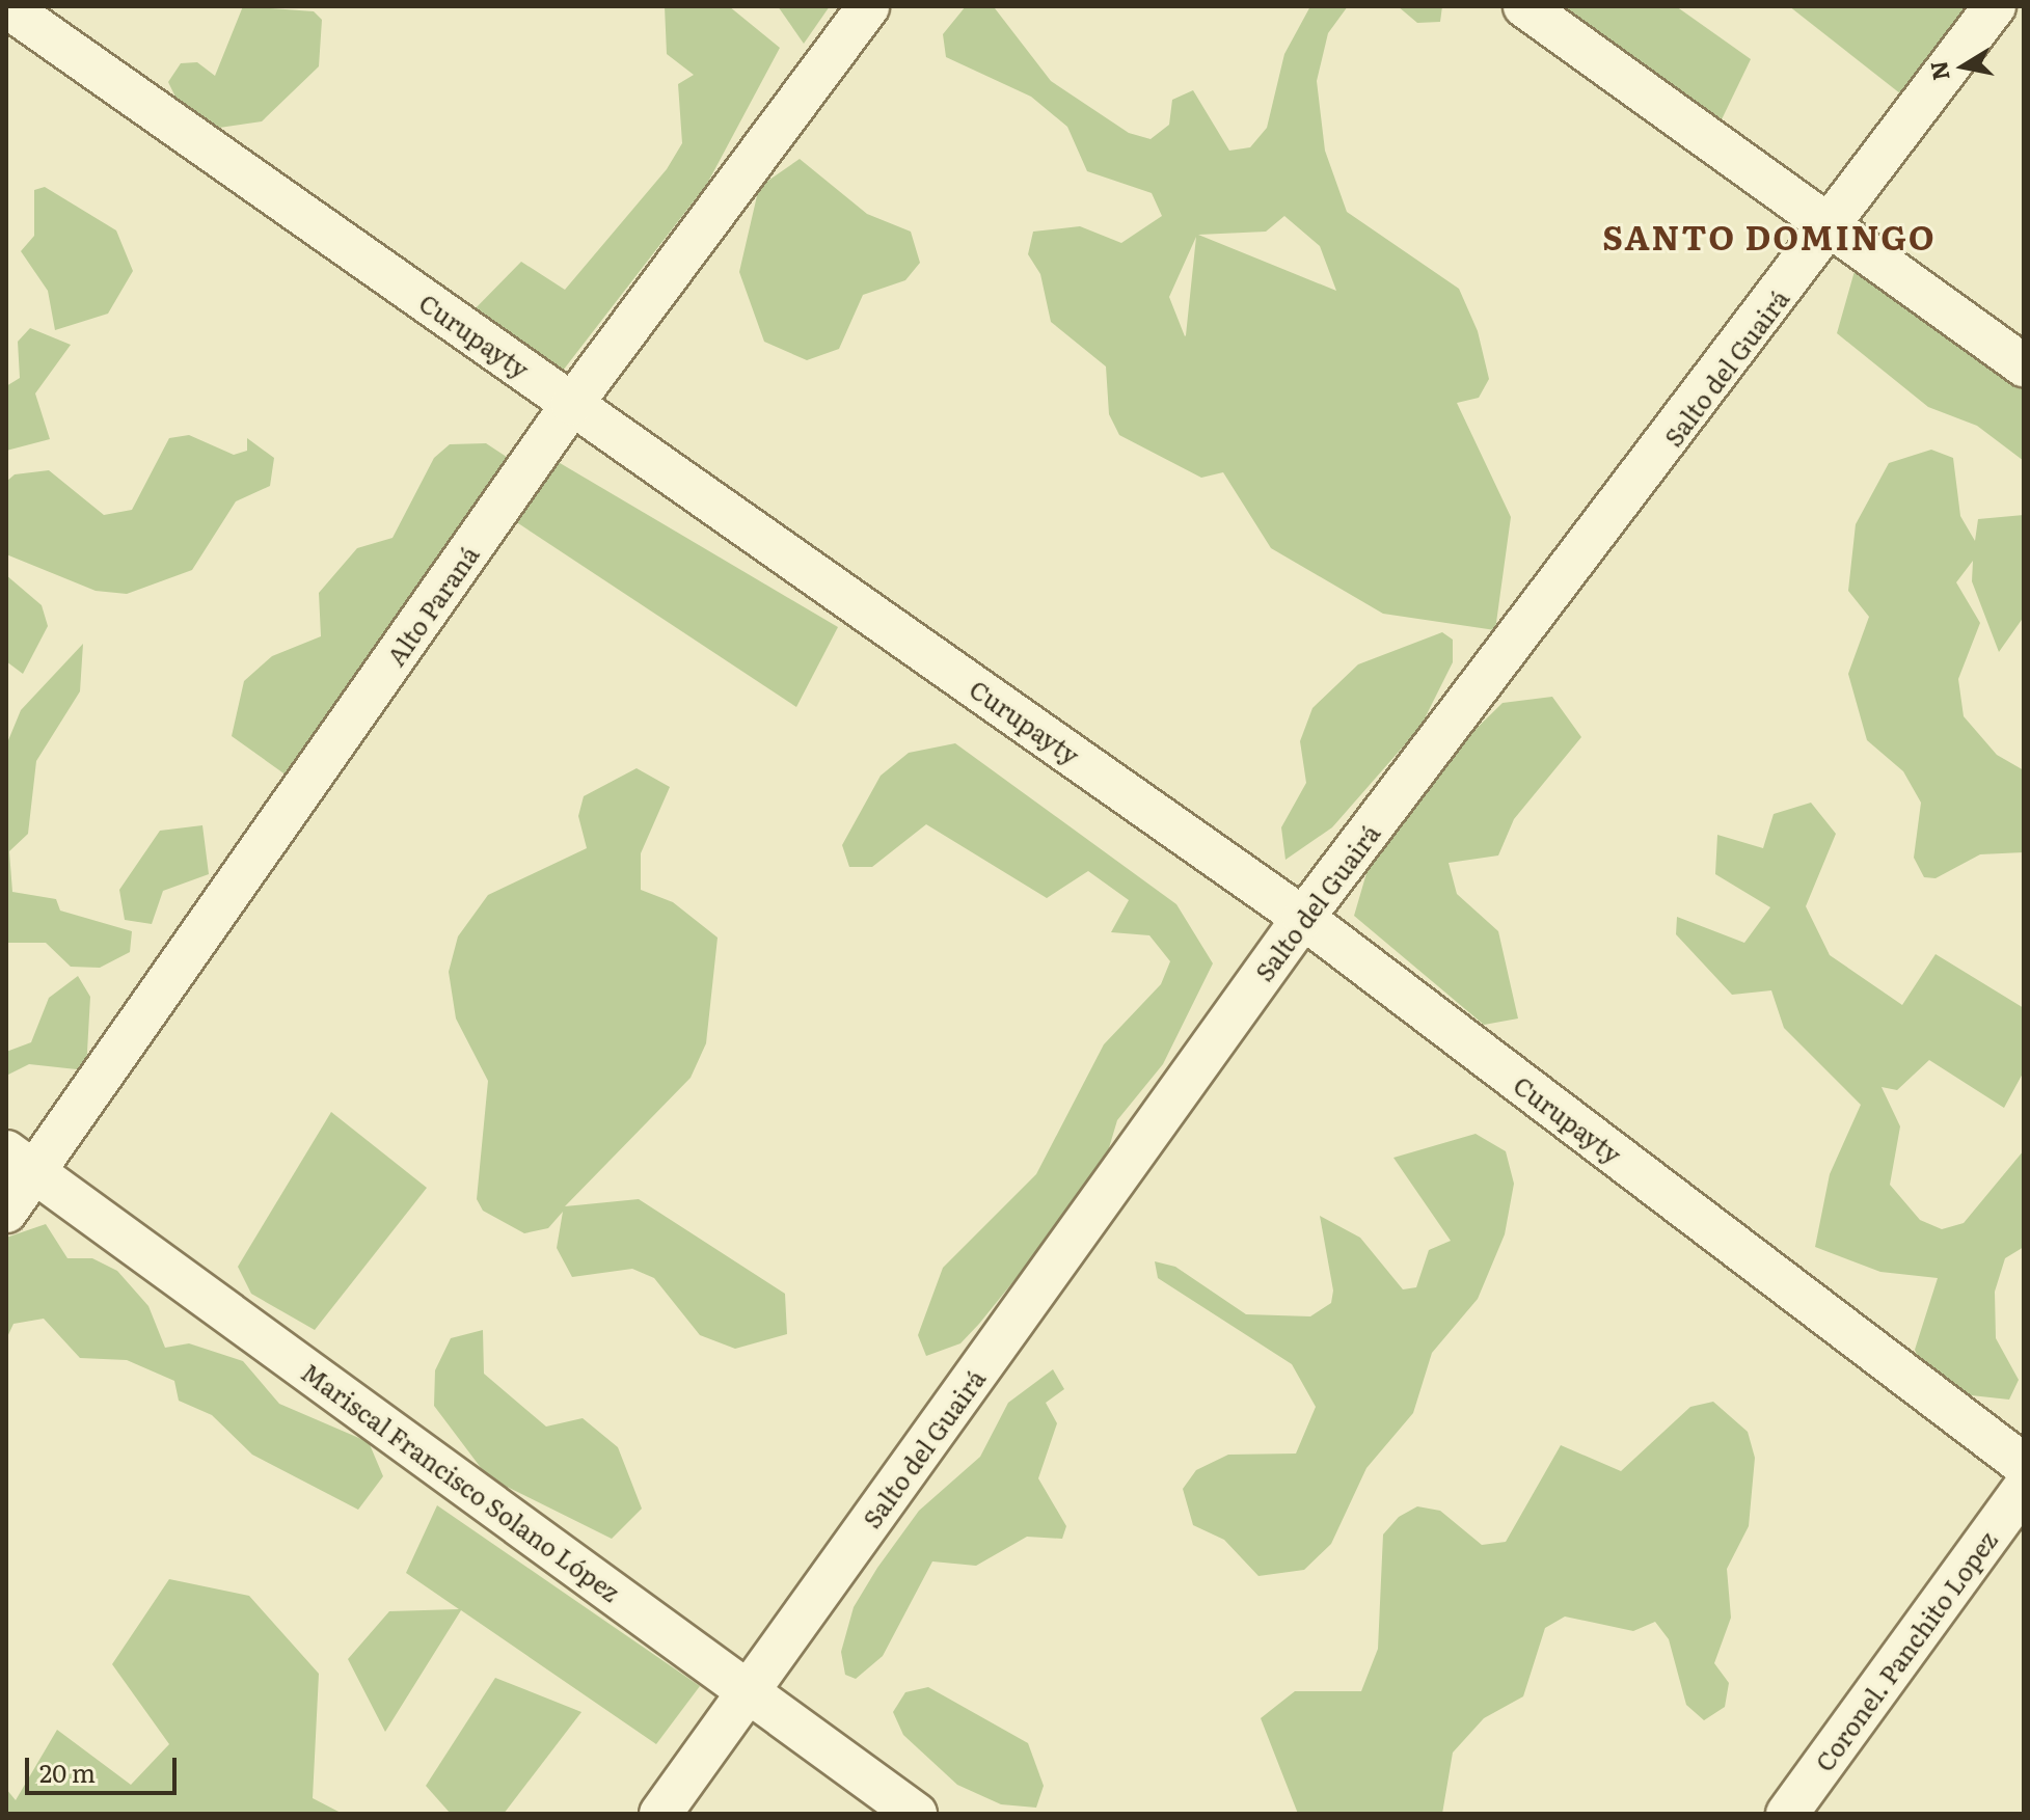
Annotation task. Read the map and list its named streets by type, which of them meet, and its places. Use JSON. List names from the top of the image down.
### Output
{
  "streets": {
    "street": [
      "Curupayty",
      "Salto del Guairá",
      "Alto Paraná",
      "Mariscal Francisco Solano López",
      "Coronel. Panchito Lopez"
    ]
  },
  "crossings": [
    ["Curupayty", "Salto del Guairá"],
    ["Curupayty", "Alto Paraná"],
    ["Salto del Guairá", "Mariscal Francisco Solano López"],
    ["Alto Paraná", "Mariscal Francisco Solano López"]
  ],
  "districts": ["SANTO DOMINGO"],
  "scale_bar": "20 m",
  "north": "left"
}
